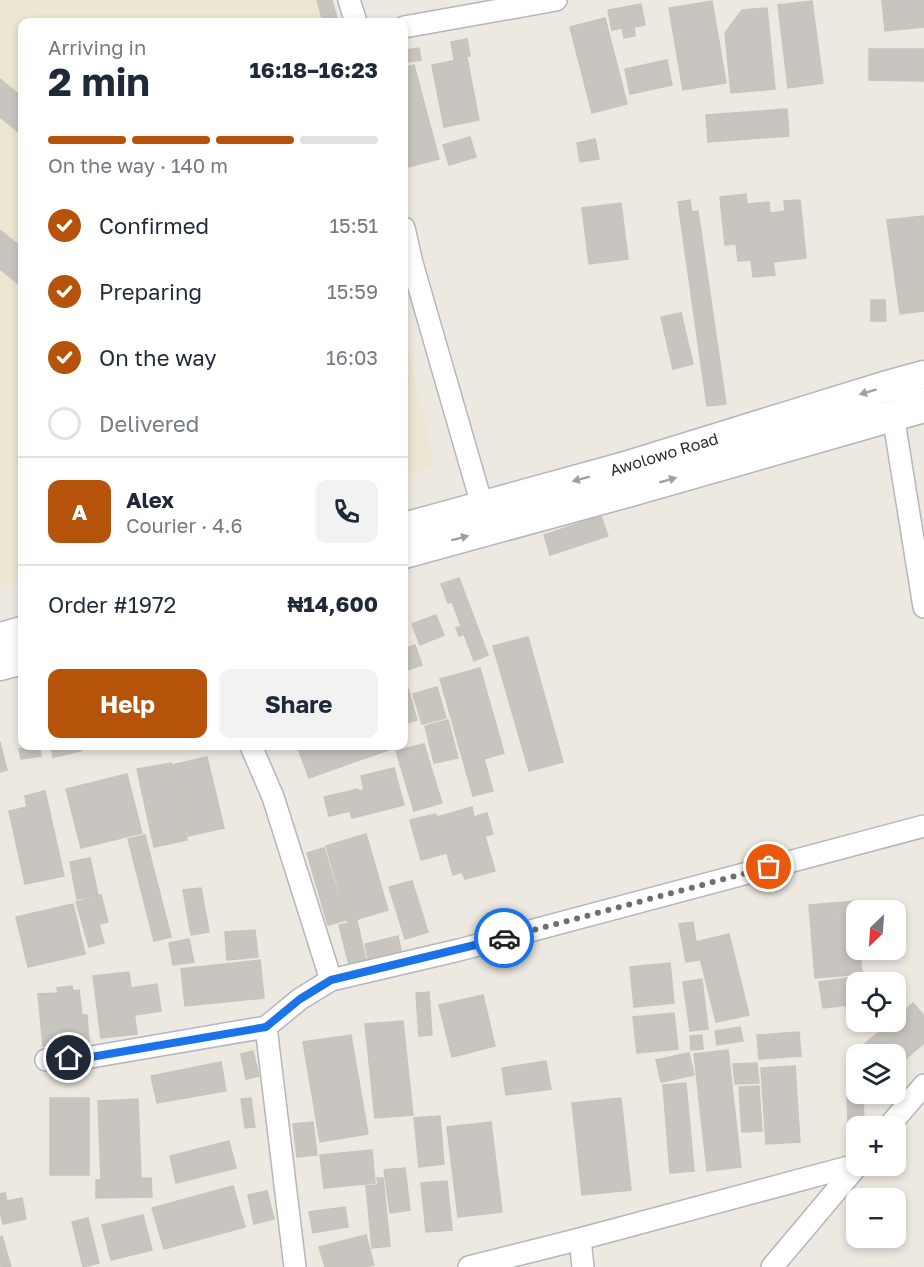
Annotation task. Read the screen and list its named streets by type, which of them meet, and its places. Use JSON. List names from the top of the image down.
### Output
{
  "streets": {
    "main road": ["Awolowo Road"]
  },
  "north": "bottom left",
  "page": {
    "heading": ["2 min", "Arriving in", "16:18–16:23"],
    "panel": [
      "Alex",
      "Courier · 4.6",
      "Order #1972",
      "₦14,600"
    ],
    "bar": "On the way · 140 m",
    "list": [
      ["Confirmed", "15:51"],
      ["Preparing", "15:59"],
      ["On the way", "16:03"],
      "Delivered"
    ],
    "round": "A",
    "buttons": ["Help", "Share"],
    "map_buttons": ["+", "−"]
  }
}
